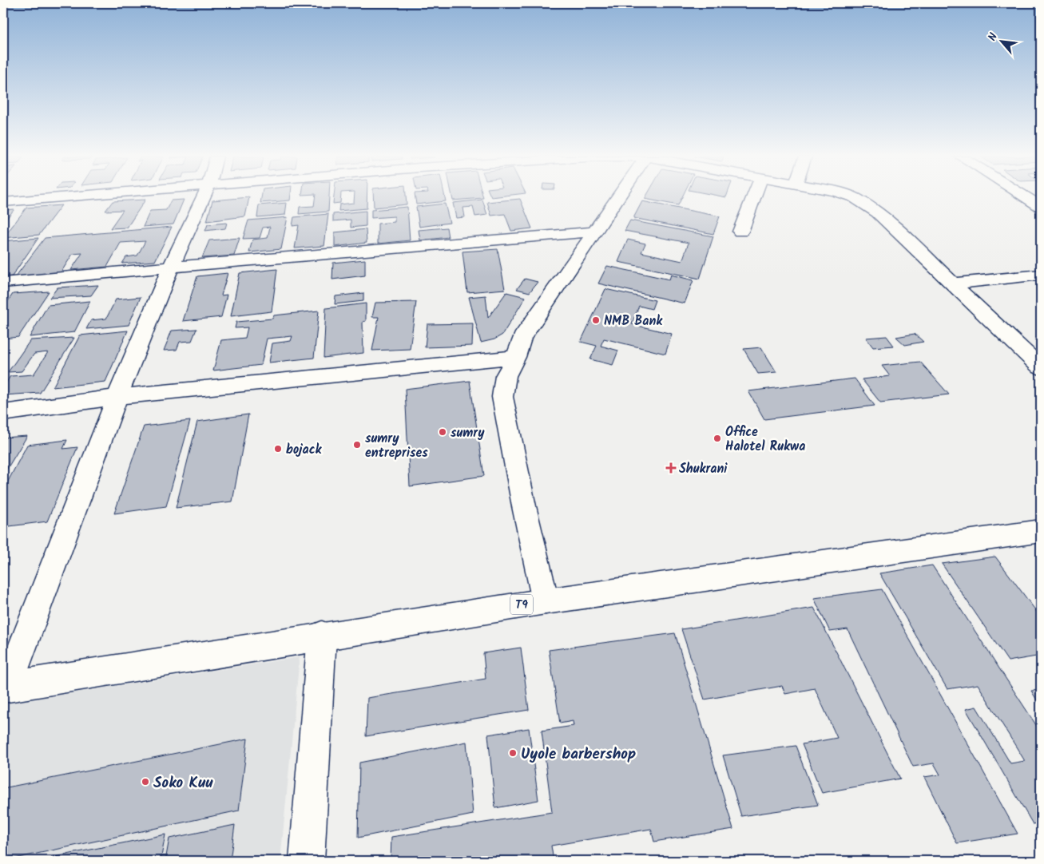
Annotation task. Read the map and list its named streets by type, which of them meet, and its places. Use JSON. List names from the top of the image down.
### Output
{
  "streets": {
    "main road": ["T9"]
  },
  "places": {
    "other": [
      "NMB Bank",
      "sumry",
      "Office Halotel Rukwa",
      "sumry entreprises",
      "bojack",
      "Uyole barbershop",
      "Soko Kuu"
    ],
    "health": ["Shukrani"]
  },
  "north": "top left"
}
